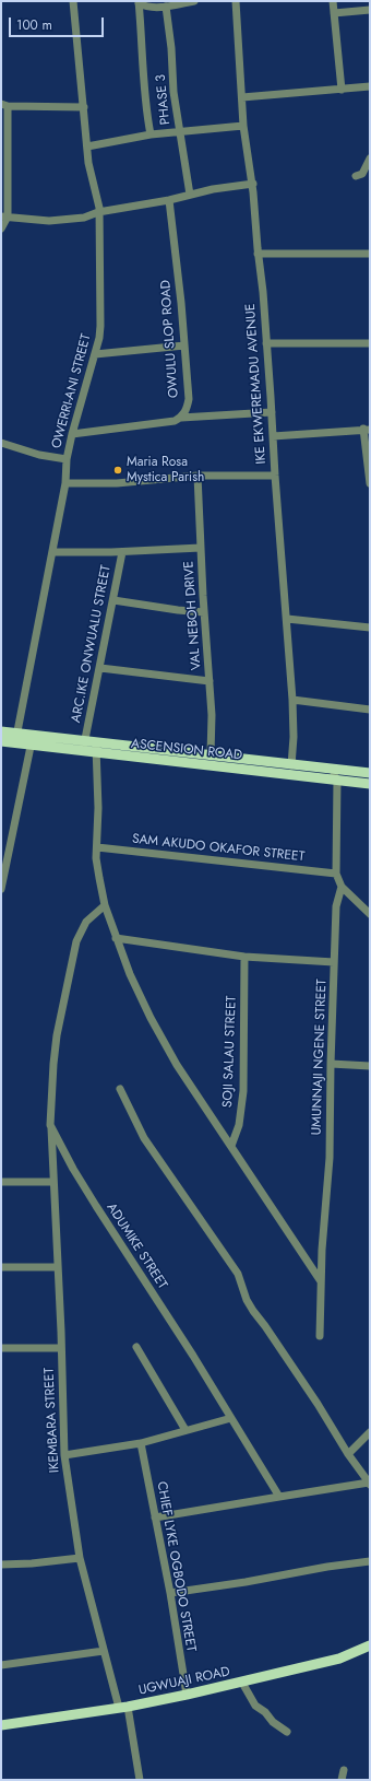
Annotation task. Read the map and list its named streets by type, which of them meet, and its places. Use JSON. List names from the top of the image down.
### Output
{
  "streets": {
    "main road": ["ASCENSION ROAD", "UGWUAJI ROAD"],
    "street": [
      "PHASE 3",
      "OWULU SLOP ROAD",
      "IKE EKWEREMADU AVENUE",
      "OWERRI-ANI STREET",
      "VAL NEBOH DRIVE",
      "ARC.IKE ONWUALU STREET",
      "SAM AKUDO OKAFOR STREET",
      "SOJI SALAU STREET",
      "UMUNNAJI NGENE STREET",
      "ADUMIKE STREET",
      "IKEMBARA STREET",
      "CHIEF LYKE OGBODO STREET"
    ]
  },
  "crossings": [
    ["IKE EKWEREMADU AVENUE", "ASCENSION ROAD"],
    ["OWERRI-ANI STREET", "ASCENSION ROAD"],
    ["VAL NEBOH DRIVE", "ASCENSION ROAD"],
    ["ARC.IKE ONWUALU STREET", "ASCENSION ROAD"],
    ["ADUMIKE STREET", "IKEMBARA STREET"],
    ["IKEMBARA STREET", "UGWUAJI ROAD"],
    ["CHIEF LYKE OGBODO STREET", "UGWUAJI ROAD"]
  ],
  "places": ["Maria Rosa Mystica Parish"],
  "scale_bar": "100 m"
}
